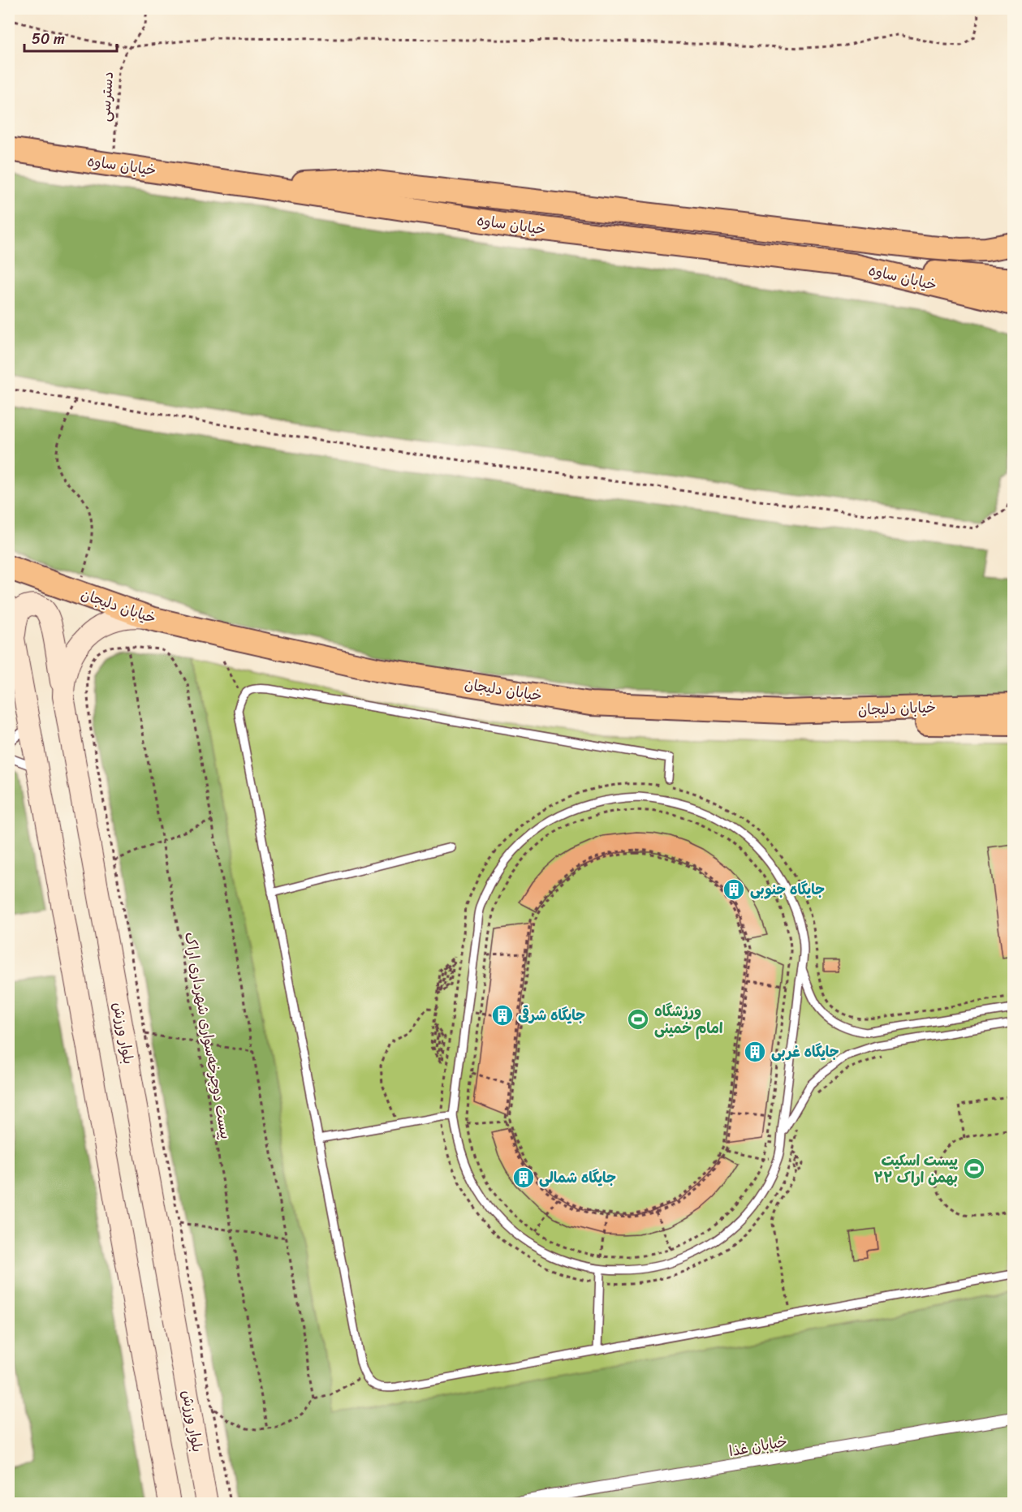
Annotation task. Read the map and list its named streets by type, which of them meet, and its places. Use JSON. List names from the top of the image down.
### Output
{
  "streets": {
    "main road": ["خیابان ساوه", "خیابان دلیجان", "بلوار ورزش"],
    "street": ["خیابان غذا"],
    "path": ["دسترسی", "پیست دوچرخه‌سواری شهرداری اراک"]
  },
  "crossings": [
    ["دسترسی", "خیابان ساوه"],
    ["خیابان دلیجان", "بلوار ورزش"]
  ],
  "places": {
    "building": [
      "جایگاه جنوبی",
      "جایگاه شرقی",
      "جایگاه غربی",
      "جایگاه شمالی"
    ],
    "sports": ["ورزشگاه امام خمینی", "پیست اسکیت ۲۲ بهمن اراک"]
  },
  "scale_bar": "50 m"
}
